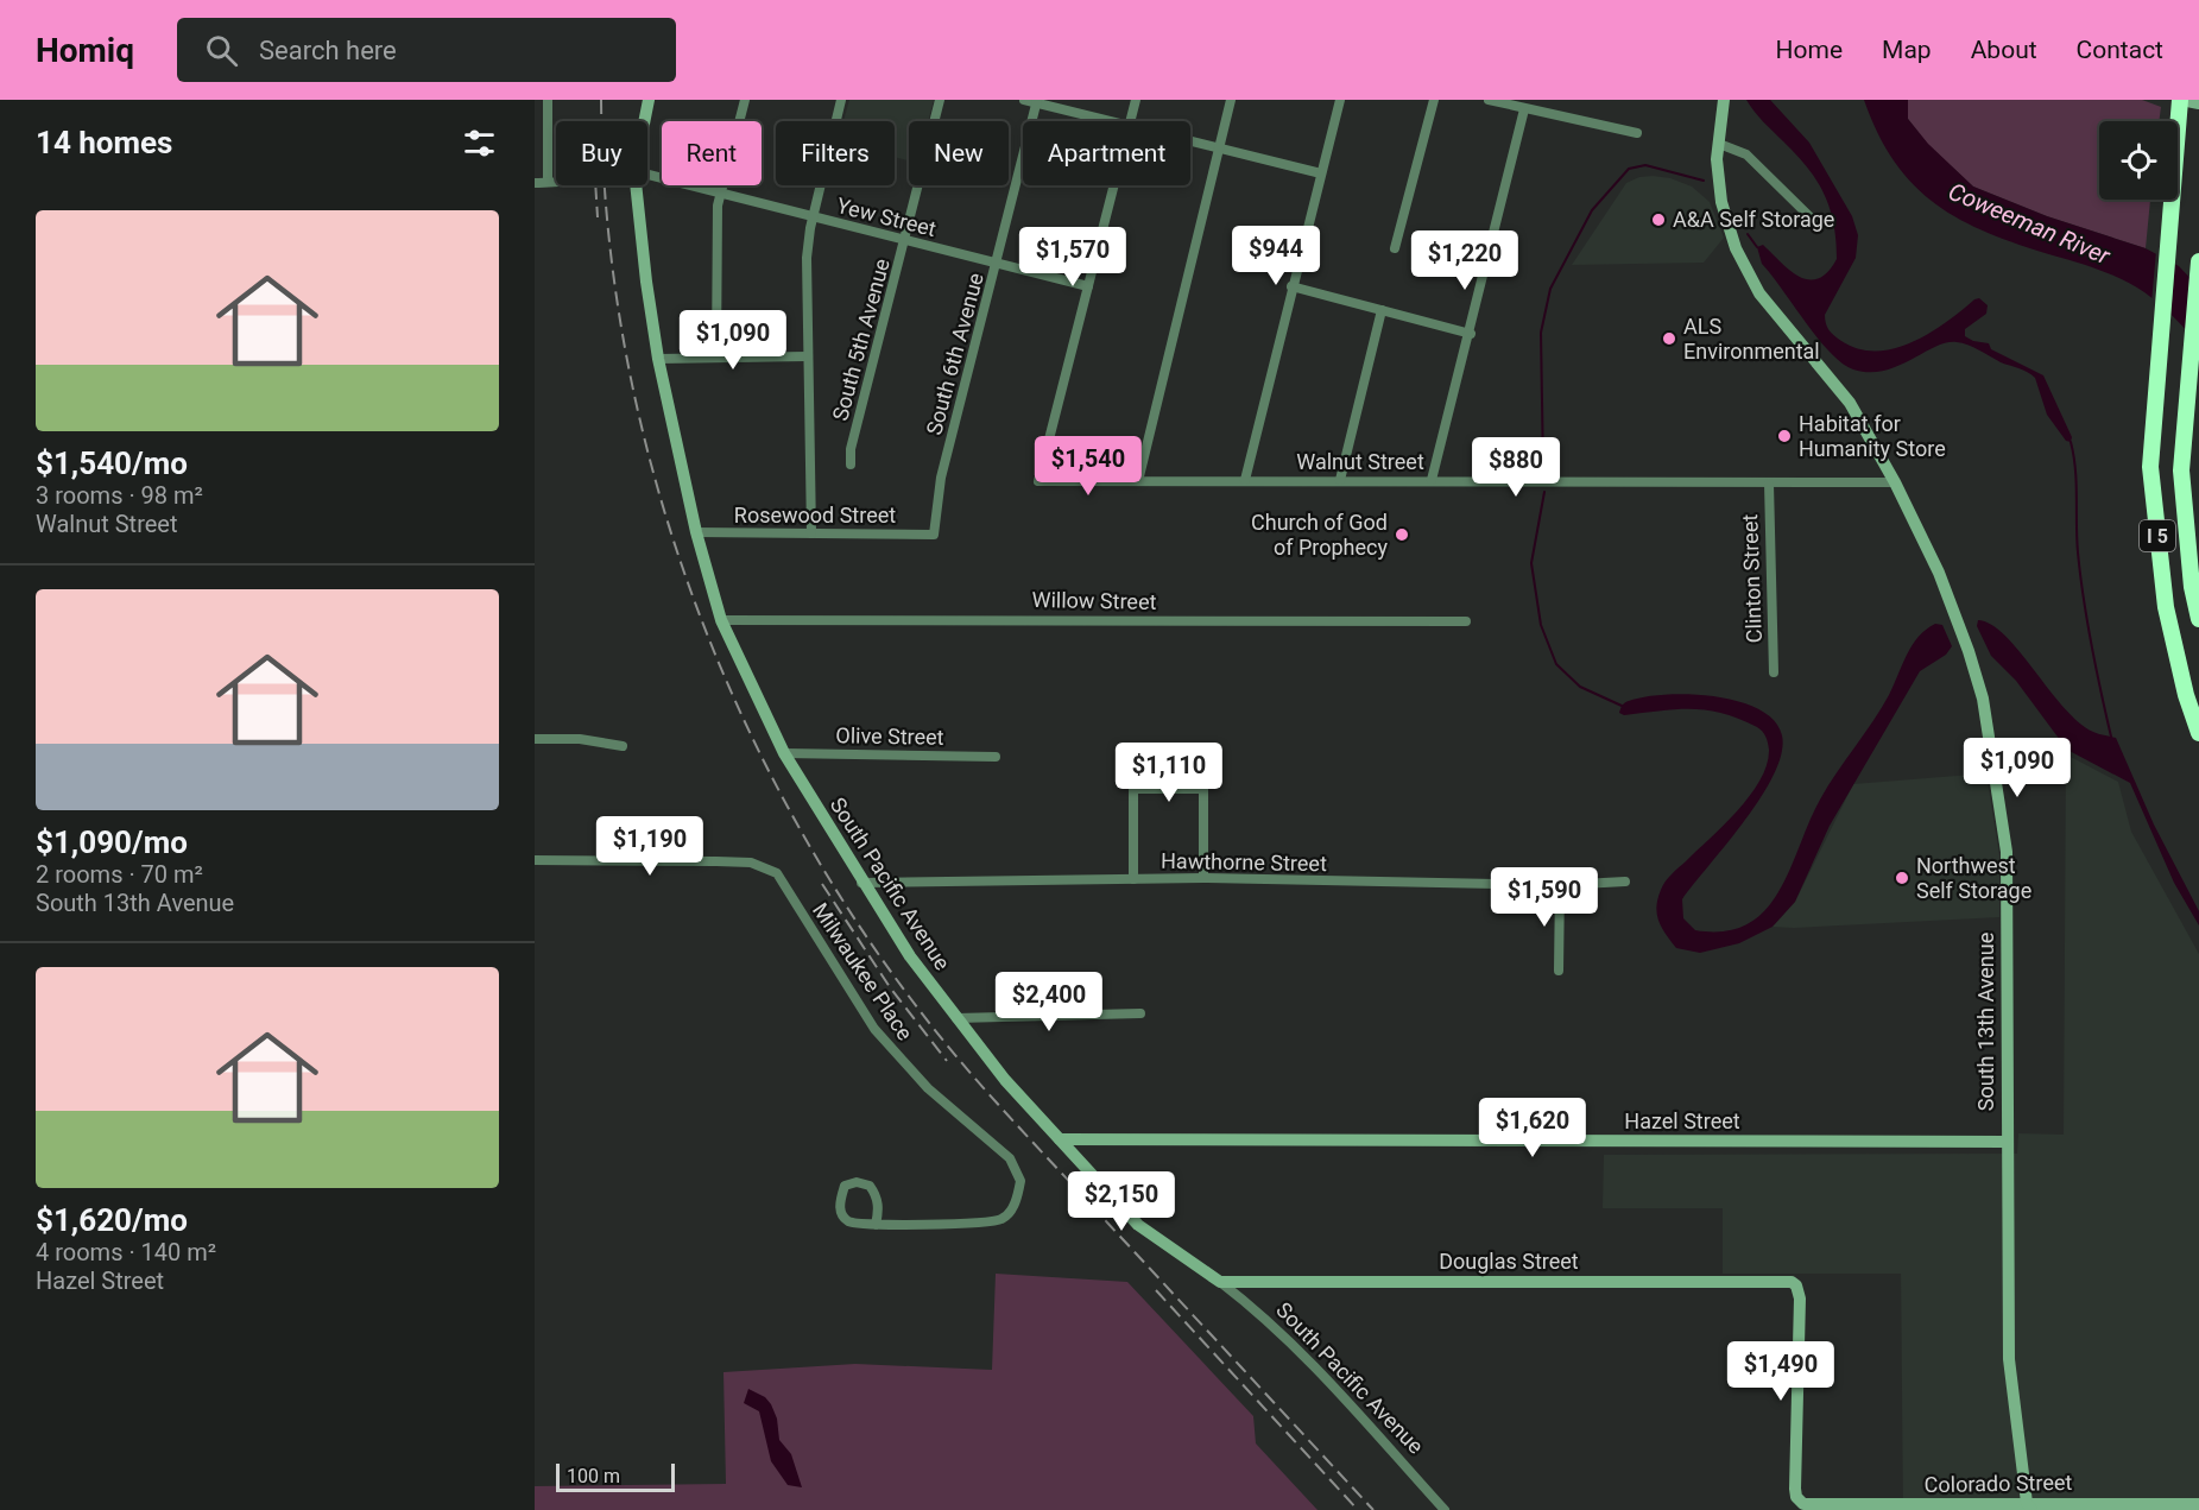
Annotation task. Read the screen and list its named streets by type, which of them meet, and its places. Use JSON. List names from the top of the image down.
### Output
{
  "streets": {
    "highway": ["I 5"],
    "street": [
      "Yew Street",
      "South 5th Avenue",
      "South 6th Avenue",
      "Walnut Street",
      "Rosewood Street",
      "Clinton Street",
      "Willow Street",
      "Olive Street",
      "Hawthorne Street",
      "South Pacific Avenue",
      "Milwaukee Place",
      "South 13th Avenue",
      "Hazel Street",
      "Douglas Street",
      "Colorado Street"
    ]
  },
  "crossings": [
    ["Yew Street", "South 5th Avenue"],
    ["Yew Street", "South 6th Avenue"],
    ["Yew Street", "Walnut Street"],
    ["South 6th Avenue", "Rosewood Street"],
    ["Walnut Street", "Clinton Street"],
    ["Walnut Street", "South 13th Avenue"],
    ["Rosewood Street", "South Pacific Avenue"],
    ["Willow Street", "South Pacific Avenue"],
    ["Olive Street", "South Pacific Avenue"],
    ["Hawthorne Street", "South Pacific Avenue"],
    ["South Pacific Avenue", "Hazel Street"],
    ["South Pacific Avenue", "Douglas Street"],
    ["South 13th Avenue", "Hazel Street"],
    ["South 13th Avenue", "Colorado Street"],
    ["Douglas Street", "Colorado Street"]
  ],
  "water": ["Coweeman River"],
  "places": [
    "A&A Self Storage",
    "ALS Environmental",
    "Habitat for Humanity Store",
    "Church of God of Prophecy",
    "Northwest Self Storage"
  ],
  "scale_bar": "100 m",
  "page": {
    "header": "Homiq",
    "search": "Search here",
    "nav": [
      "Home",
      "Map",
      "About",
      "Contact"
    ],
    "heading": "14 homes",
    "chip": [
      "Buy",
      "Rent",
      "Filters",
      "New",
      "Apartment"
    ],
    "list": [
      {
        "name": "$1,540/mo",
        "note": "3 rooms · 98 m² · Walnut Street"
      },
      {
        "name": "$1,090/mo",
        "note": "2 rooms · 70 m² · South 13th Avenue"
      },
      {
        "name": "$1,620/mo",
        "note": "4 rooms · 140 m² · Hazel Street"
      }
    ],
    "price": [
      "$944",
      "$1,570",
      "$1,220",
      "$1,090",
      "$1,540",
      "$880",
      "$1,090",
      "$1,110",
      "$1,190",
      "$1,590",
      "$2,400",
      "$1,620",
      "$2,150",
      "$1,490"
    ],
    "scale": "100 m"
  }
}
